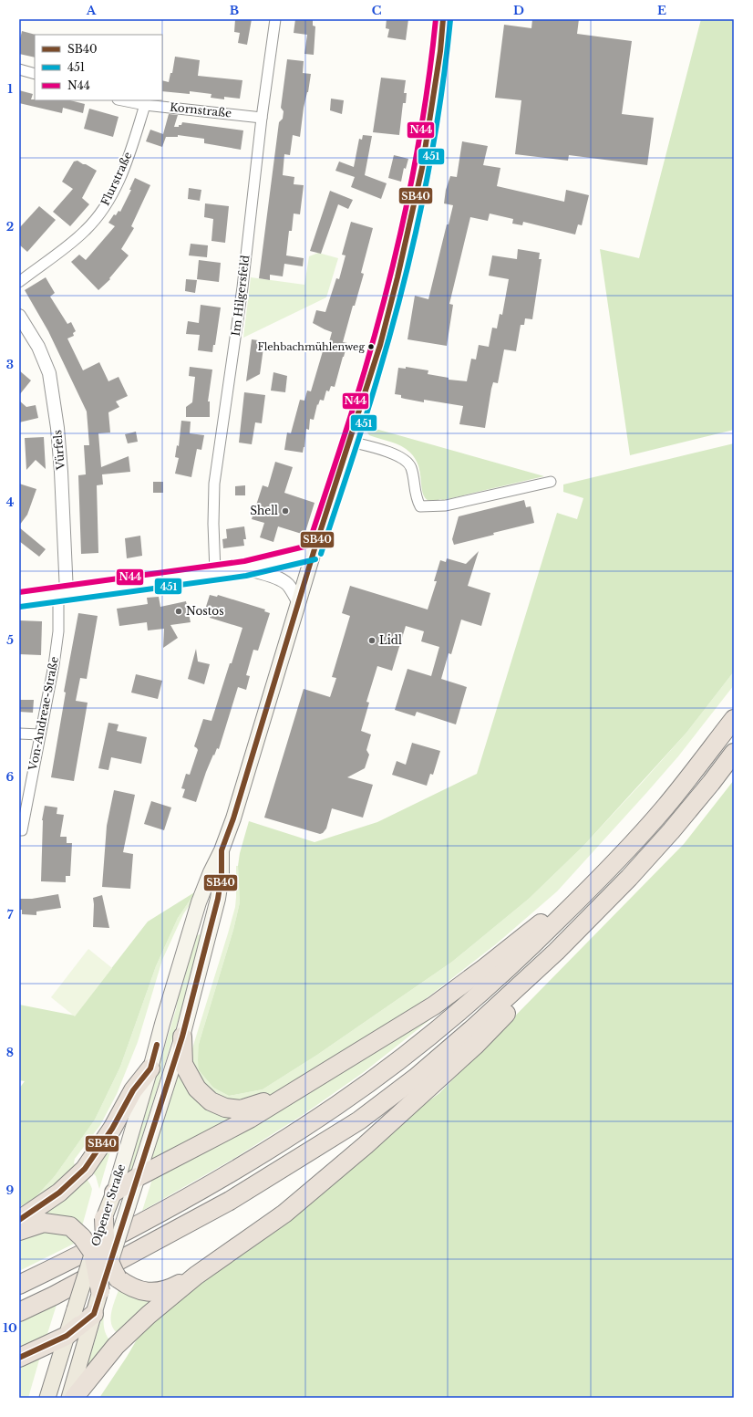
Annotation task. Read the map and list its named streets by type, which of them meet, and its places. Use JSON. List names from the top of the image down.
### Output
{
  "streets": {
    "main road": ["Olpener Straße"],
    "street": [
      "Kornstraße",
      "Flurstraße",
      "Im Hilgersfeld",
      "Vürfels",
      "Von-Andreae-Straße"
    ]
  },
  "crossings": [
    ["Kornstraße", "Flurstraße"],
    ["Kornstraße", "Im Hilgersfeld"],
    ["Vürfels", "Von-Andreae-Straße"]
  ],
  "places": [
    "Flehbachmühlenweg",
    "Shell",
    "Nostos",
    "Lidl"
  ],
  "lines": ["transit line SB40", "transit line N44", "transit line 451"],
  "legend": ["SB40", "451", "N44"],
  "grid": {
    "columns": [
      "A",
      "B",
      "C",
      "D",
      "E"
    ],
    "rows": [
      "1",
      "2",
      "3",
      "4",
      "5",
      "6",
      "7",
      "8",
      "9",
      "10"
    ]
  }
}
